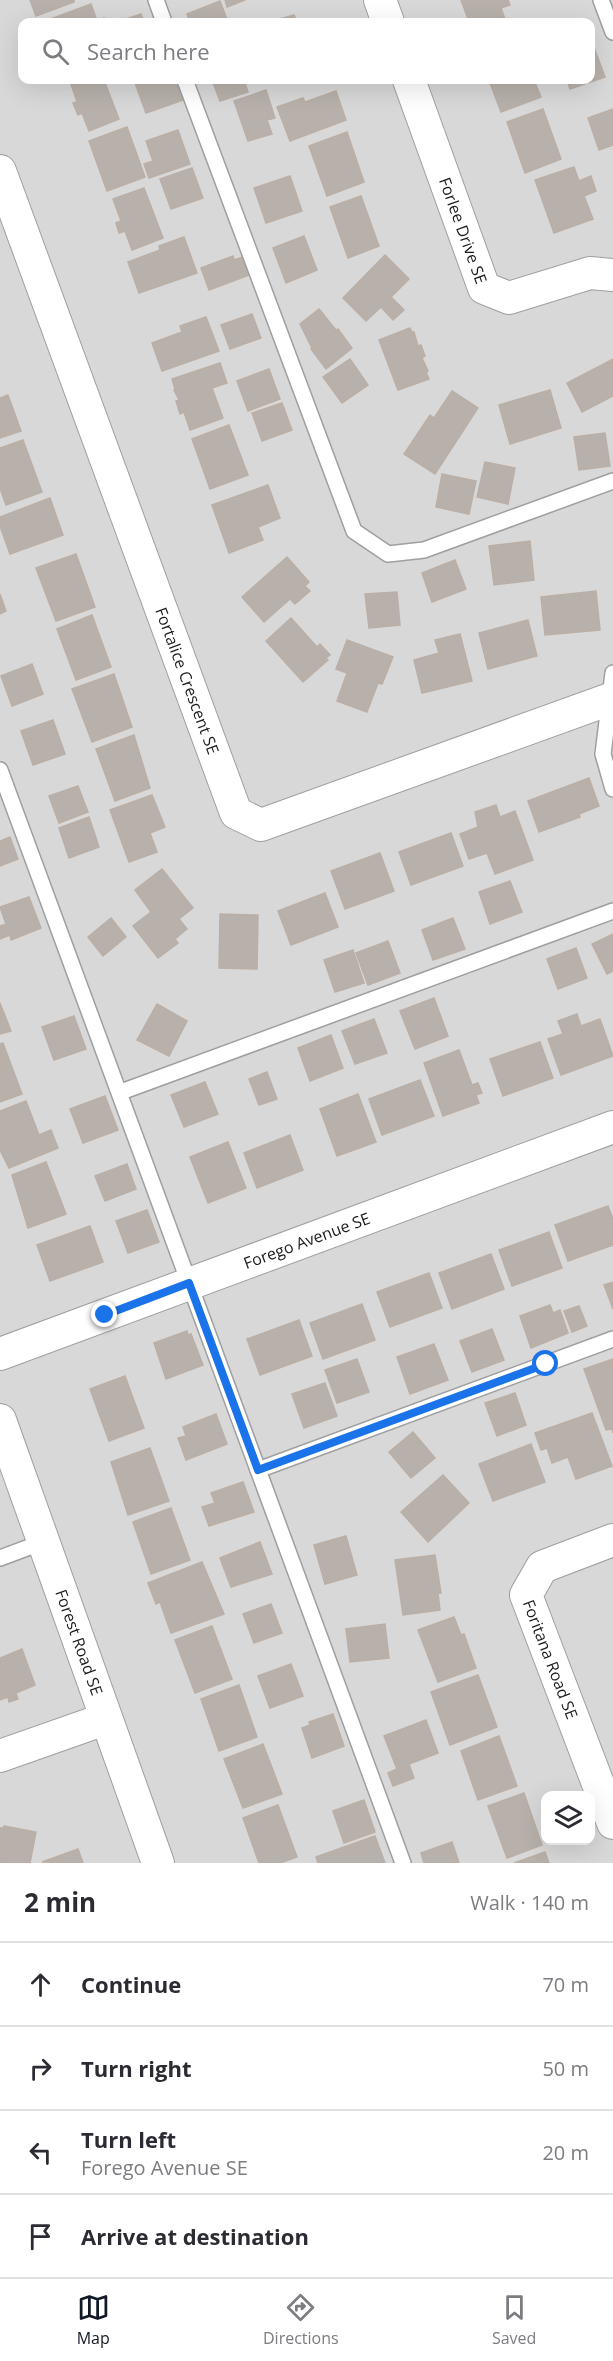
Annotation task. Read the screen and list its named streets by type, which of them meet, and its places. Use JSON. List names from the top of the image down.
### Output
{
  "streets": {
    "street": [
      "Forlee Drive SE",
      "Fortalice Crescent SE",
      "Forego Avenue SE",
      "Forest Road SE",
      "Foritana Road SE"
    ]
  },
  "page": {
    "search": "Search here",
    "heading": ["2 min", "Walk · 140 m"],
    "list": [
      ["Continue", "70 m"],
      ["Turn right", "50 m"],
      ["Turn left", "Forego Avenue SE", "20 m"],
      "Arrive at destination"
    ],
    "nav": ["Map", "Directions", "Saved"]
  }
}
